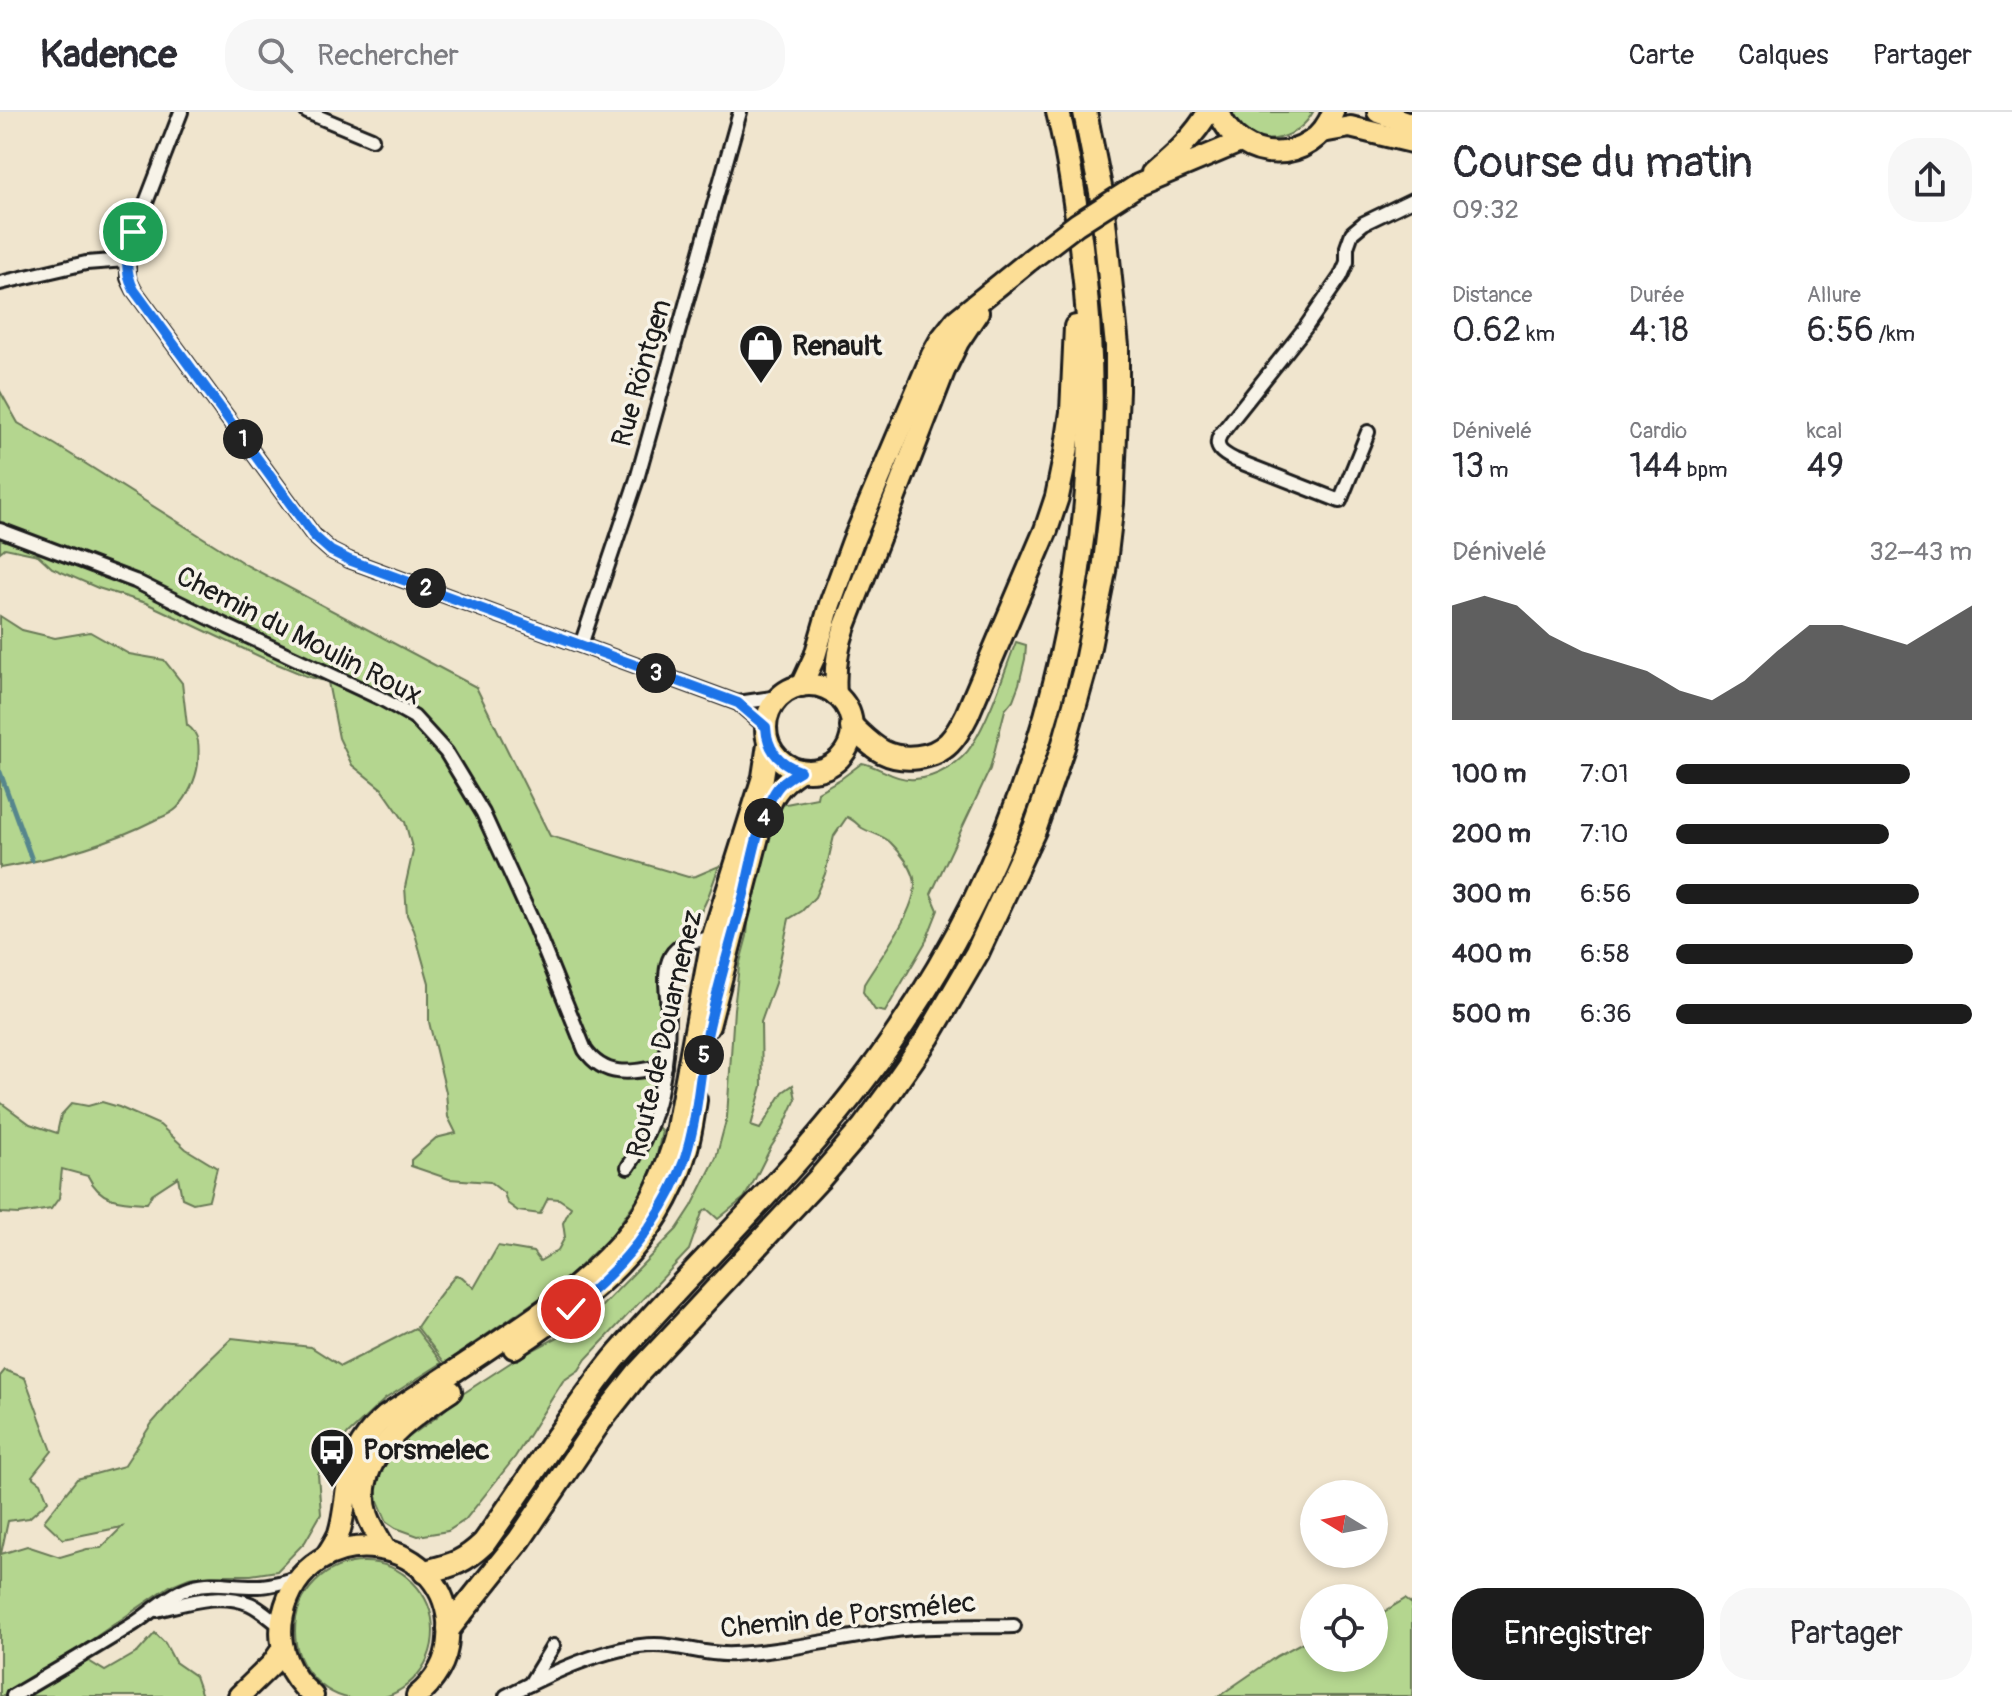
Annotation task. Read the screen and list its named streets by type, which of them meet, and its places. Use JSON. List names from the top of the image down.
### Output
{
  "streets": {
    "main road": ["Route de Douarnenez"],
    "street": ["Rue Röntgen", "Chemin du Moulin Roux", "Chemin de Porsmélec"]
  },
  "places": {
    "shop": ["Renault"],
    "bus stop": ["Porsmelec"]
  },
  "north": "left",
  "page": {
    "header": "Kadence",
    "search": "Rechercher",
    "nav": ["Carte", "Calques", "Partager"],
    "heading": ["Course du matin", "09:32"],
    "stats": [
      ["Distance", "0.62 km"],
      ["Durée", "4:18"],
      ["Allure", "6:56 /km"],
      ["Dénivelé", "13 m"],
      ["Cardio", "144 bpm"],
      ["kcal", "49"]
    ],
    "pins": [
      "1",
      "2",
      "3",
      "4",
      "5"
    ],
    "chart": ["Dénivelé", "32–43 m"],
    "list": [
      {
        "name": "100 m",
        "note": "7:01"
      },
      {
        "name": "200 m",
        "note": "7:10"
      },
      {
        "name": "300 m",
        "note": "6:56"
      },
      {
        "name": "400 m",
        "note": "6:58"
      },
      {
        "name": "500 m",
        "note": "6:36"
      }
    ],
    "buttons": ["Enregistrer", "Partager"]
  }
}
